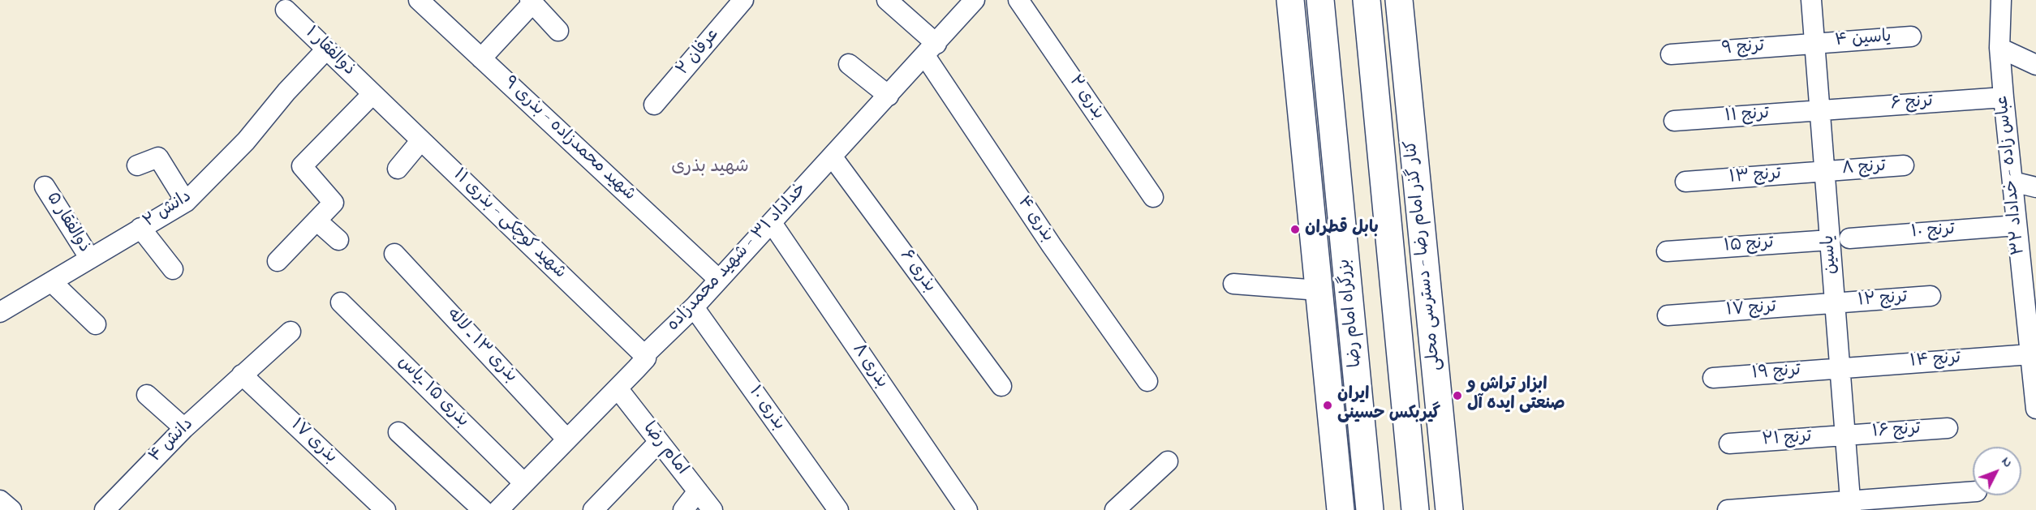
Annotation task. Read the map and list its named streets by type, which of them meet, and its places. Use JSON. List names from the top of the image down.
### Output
{
  "streets": {
    "main road": ["کنار گذر امام رضا - دسترسی محلی", "بزرگراه امام رضا"],
    "street": [
      "یاسین ۴",
      "ترنج ۹",
      "ذوالفقار ۱",
      "عرفان ۲",
      "بذری ۲",
      "ترنج ۶",
      "ترنج ۱۱",
      "شهید محمدزاده - بذری ۹",
      "ترنج ۸",
      "عباس زاده - خداداد ۳۲",
      "ترنج ۱۳",
      "دانش ۲",
      "بذری ۴",
      "ذوالفقار ۵",
      "شهید کوچکی - بذری ۱۱",
      "ترنج ۱۰",
      "ترنج ۱۵",
      "یاسین",
      "خداداد ۳۱ - شهید محمدزاده",
      "بذری ۶",
      "ترنج ۱۲",
      "ترنج ۱۷",
      "بذری ۱۳ ـ لاله",
      "ترنج ۱۴",
      "بذری ۸",
      "ترنج ۱۹",
      "بذری ۱۵ ـ‌یاس",
      "بذری ۱۰",
      "ترنج ۱۶",
      "ترنج ۲۱",
      "دانش ۴",
      "بذری ۱۷",
      "امام رضا"
    ]
  },
  "crossings": [
    ["یاسین ۴", "ترنج ۹"],
    ["یاسین ۴", "یاسین"],
    ["ترنج ۹", "یاسین"],
    ["ذوالفقار ۱", "دانش ۲"],
    ["ذوالفقار ۱", "شهید کوچکی - بذری ۱۱"],
    ["ترنج ۶", "ترنج ۱۱"],
    ["ترنج ۶", "عباس زاده - خداداد ۳۲"],
    ["ترنج ۶", "یاسین"],
    ["ترنج ۱۱", "یاسین"],
    ["شهید محمدزاده - بذری ۹", "خداداد ۳۱ - شهید محمدزاده"],
    ["ترنج ۸", "ترنج ۱۳"],
    ["ترنج ۸", "یاسین"],
    ["عباس زاده - خداداد ۳۲", "ترنج ۱۰"],
    ["عباس زاده - خداداد ۳۲", "ترنج ۱۴"],
    ["ترنج ۱۳", "یاسین"],
    ["دانش ۲", "ذوالفقار ۵"],
    ["بذری ۴", "خداداد ۳۱ - شهید محمدزاده"],
    ["شهید کوچکی - بذری ۱۱", "خداداد ۳۱ - شهید محمدزاده"],
    ["ترنج ۱۵", "یاسین"],
    ["یاسین", "ترنج ۱۲"],
    ["یاسین", "ترنج ۱۷"],
    ["یاسین", "ترنج ۱۴"],
    ["یاسین", "ترنج ۱۹"],
    ["یاسین", "ترنج ۱۶"],
    ["یاسین", "ترنج ۲۱"],
    ["خداداد ۳۱ - شهید محمدزاده", "بذری ۶"],
    ["خداداد ۳۱ - شهید محمدزاده", "بذری ۱۳ ـ لاله"],
    ["خداداد ۳۱ - شهید محمدزاده", "بذری ۸"],
    ["خداداد ۳۱ - شهید محمدزاده", "بذری ۱۵ ـ‌یاس"],
    ["خداداد ۳۱ - شهید محمدزاده", "بذری ۱۰"],
    ["خداداد ۳۱ - شهید محمدزاده", "امام رضا"],
    ["ترنج ۱۲", "ترنج ۱۷"],
    ["ترنج ۱۴", "ترنج ۱۹"],
    ["ترنج ۱۶", "ترنج ۲۱"],
    ["دانش ۴", "بذری ۱۷"]
  ],
  "districts": ["شهید بذری"],
  "places": ["بابل قطران", "ابزار تراش و صنعتی ایده آل", "ایران گیربکس حسینی"],
  "north": "top right"
}
